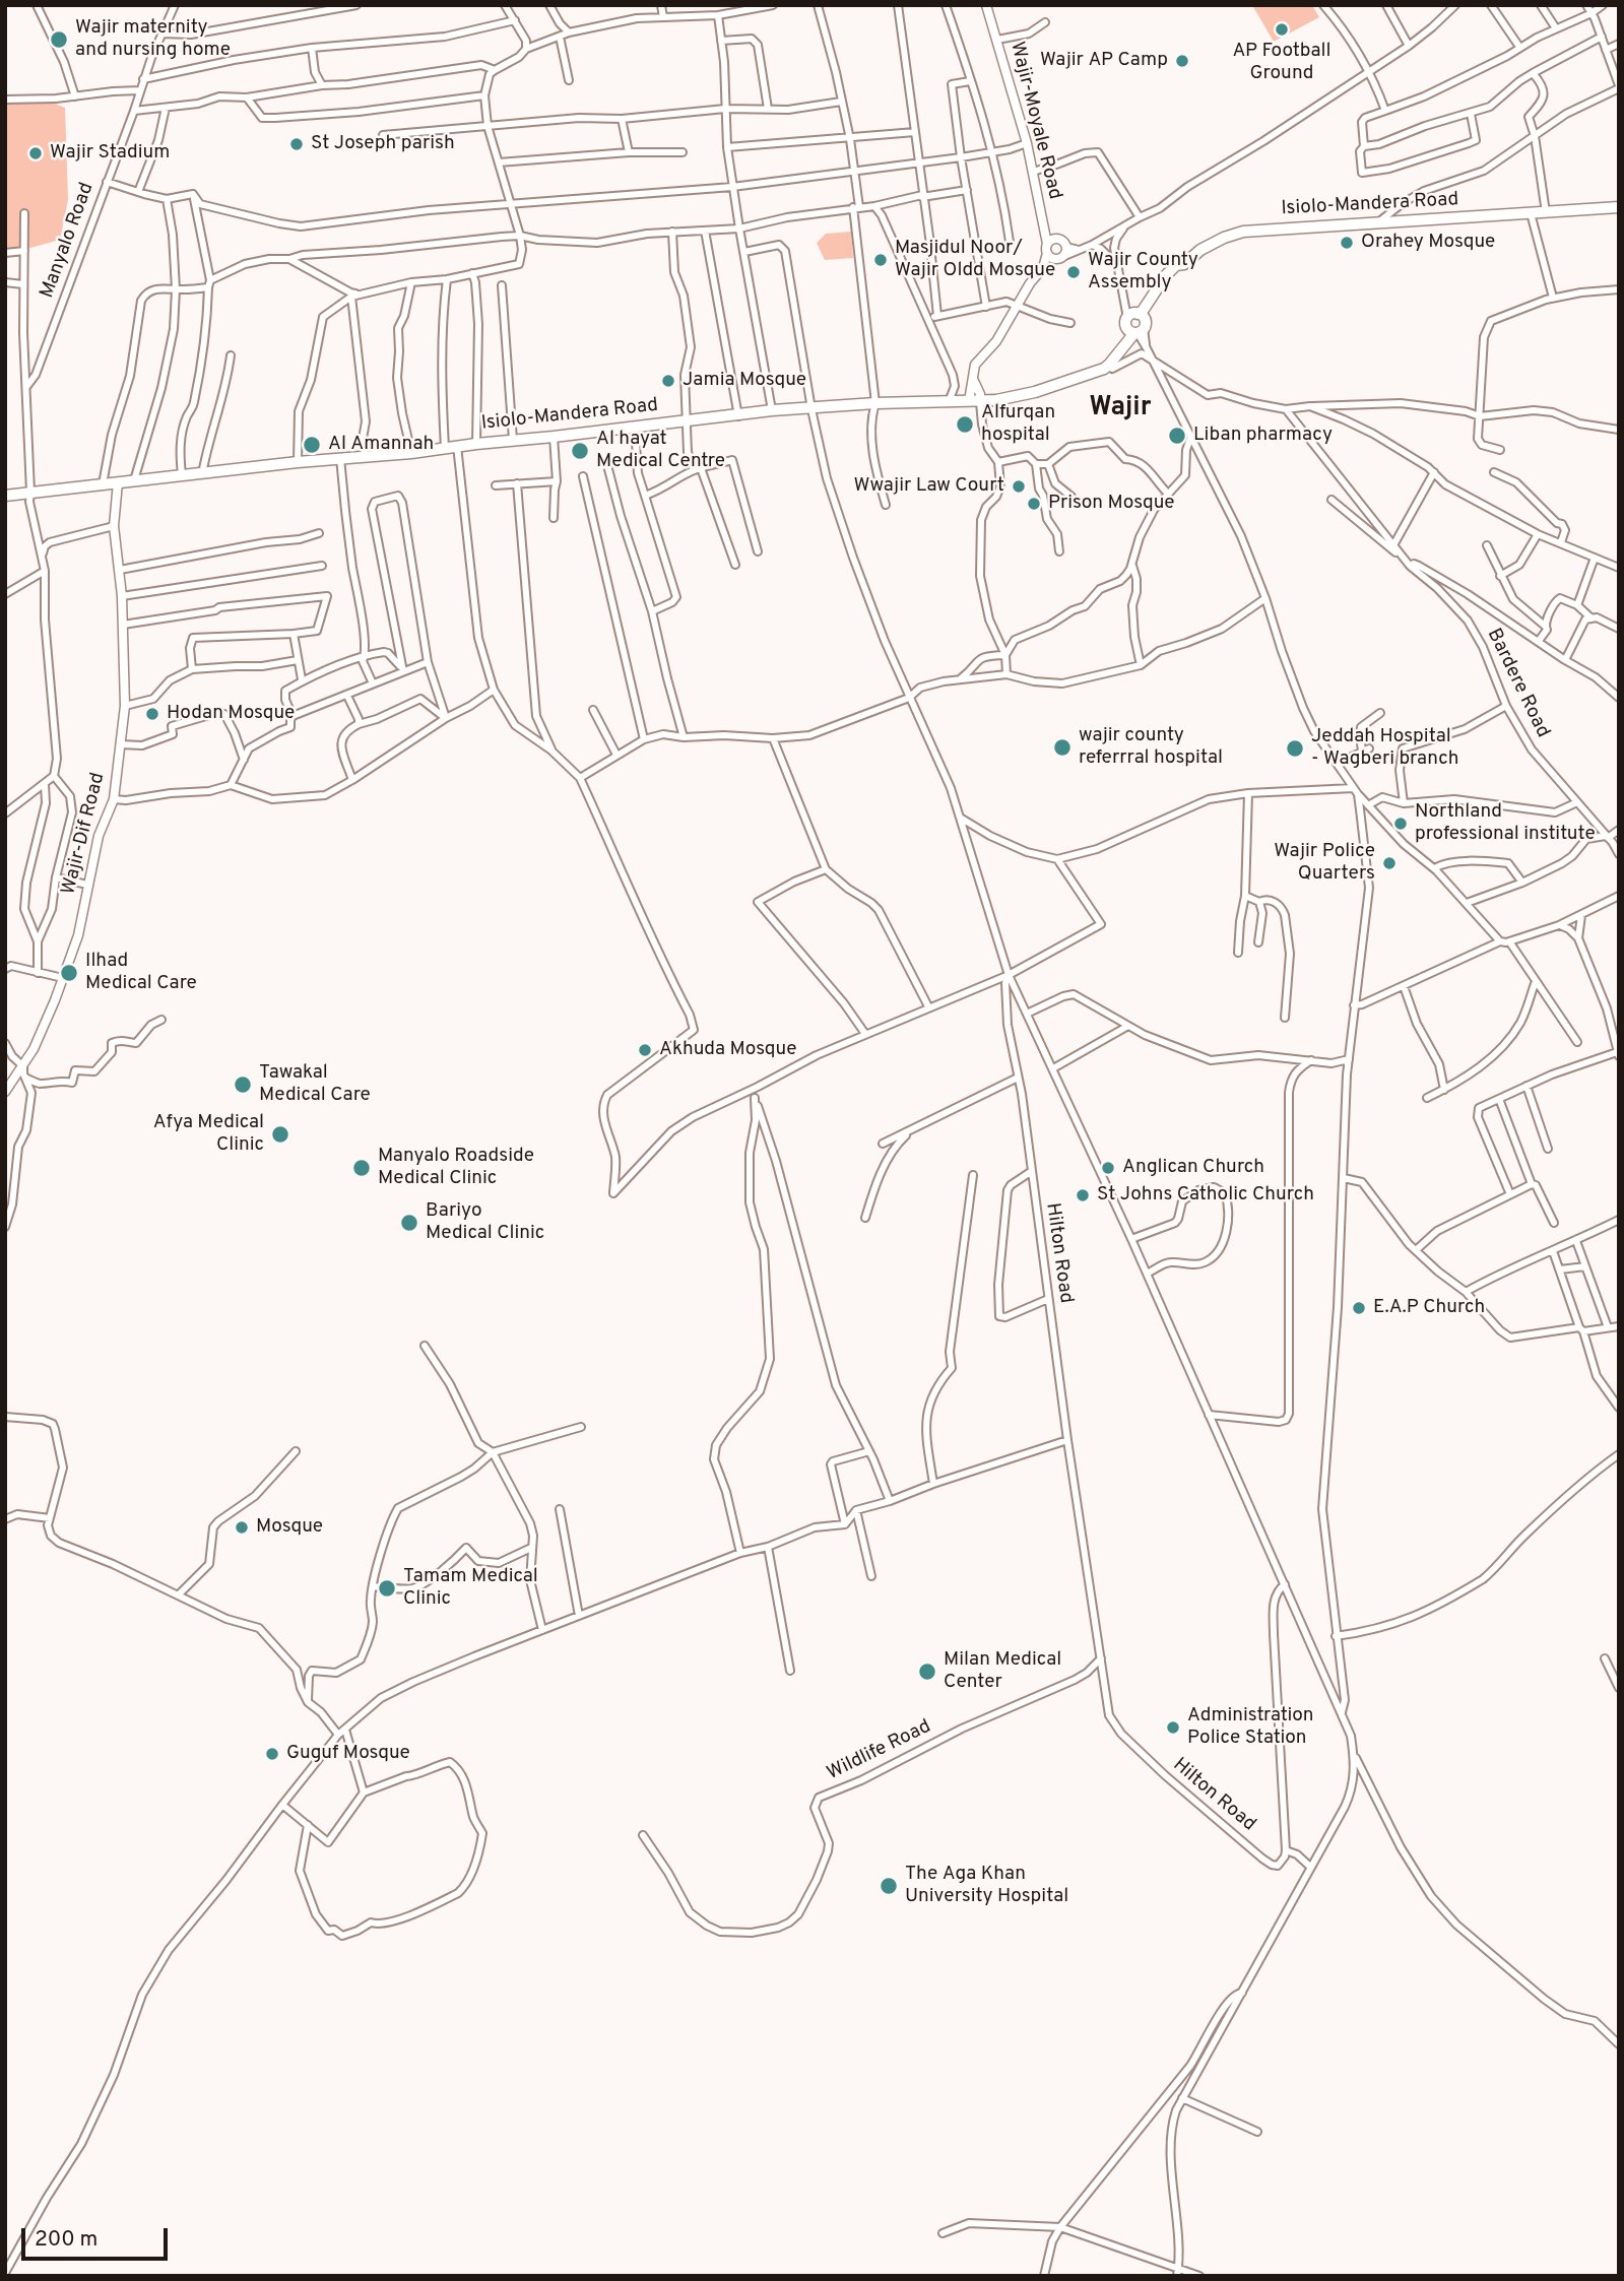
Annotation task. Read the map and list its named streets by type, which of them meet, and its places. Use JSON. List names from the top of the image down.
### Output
{
  "streets": {
    "highway": ["Isiolo-Mandera Road"],
    "main road": ["Wajir-Moyale Road", "Wajir-Dif Road"],
    "street": [
      "Manyalo Road",
      "Bardere Road",
      "Hilton Road",
      "Wildlife Road"
    ]
  },
  "crossings": [
    ["Isiolo-Mandera Road", "Wajir-Dif Road"],
    ["Hilton Road", "Wildlife Road"]
  ],
  "districts": ["Wajir"],
  "places": [
    "AP Football Ground",
    "Wajir maternity and nursing home",
    "Wajir AP Camp",
    "St Joseph parish",
    "Wajir Stadium",
    "Orahey Mosque",
    "Masjidul Noor/ Wajir Oldd Mosque",
    "Wajir County Assembly",
    "Jamia Mosque",
    "Alfurqan hospital",
    "Liban pharmacy",
    "Al Amannah",
    "Al hayat Medical Centre",
    "Wwajir Law Court",
    "Prison Mosque",
    "Hodan Mosque",
    "wajir county referrral hospital",
    "Jeddah Hospital - Wagberi branch",
    "Northland professional institute",
    "Wajir Police Quarters",
    "Ilhad Medical Care",
    "Akhuda Mosque",
    "Tawakal Medical Care",
    "Afya Medical Clinic",
    "Manyalo Roadside Medical Clinic",
    "Anglican Church",
    "St Johns Catholic Church",
    "Bariyo Medical Clinic",
    "E.A.P Church",
    "Mosque",
    "Tamam Medical Clinic",
    "Milan Medical Center",
    "Administration Police Station",
    "Guguf Mosque",
    "The Aga Khan University Hospital"
  ],
  "scale_bar": "200 m"
}
